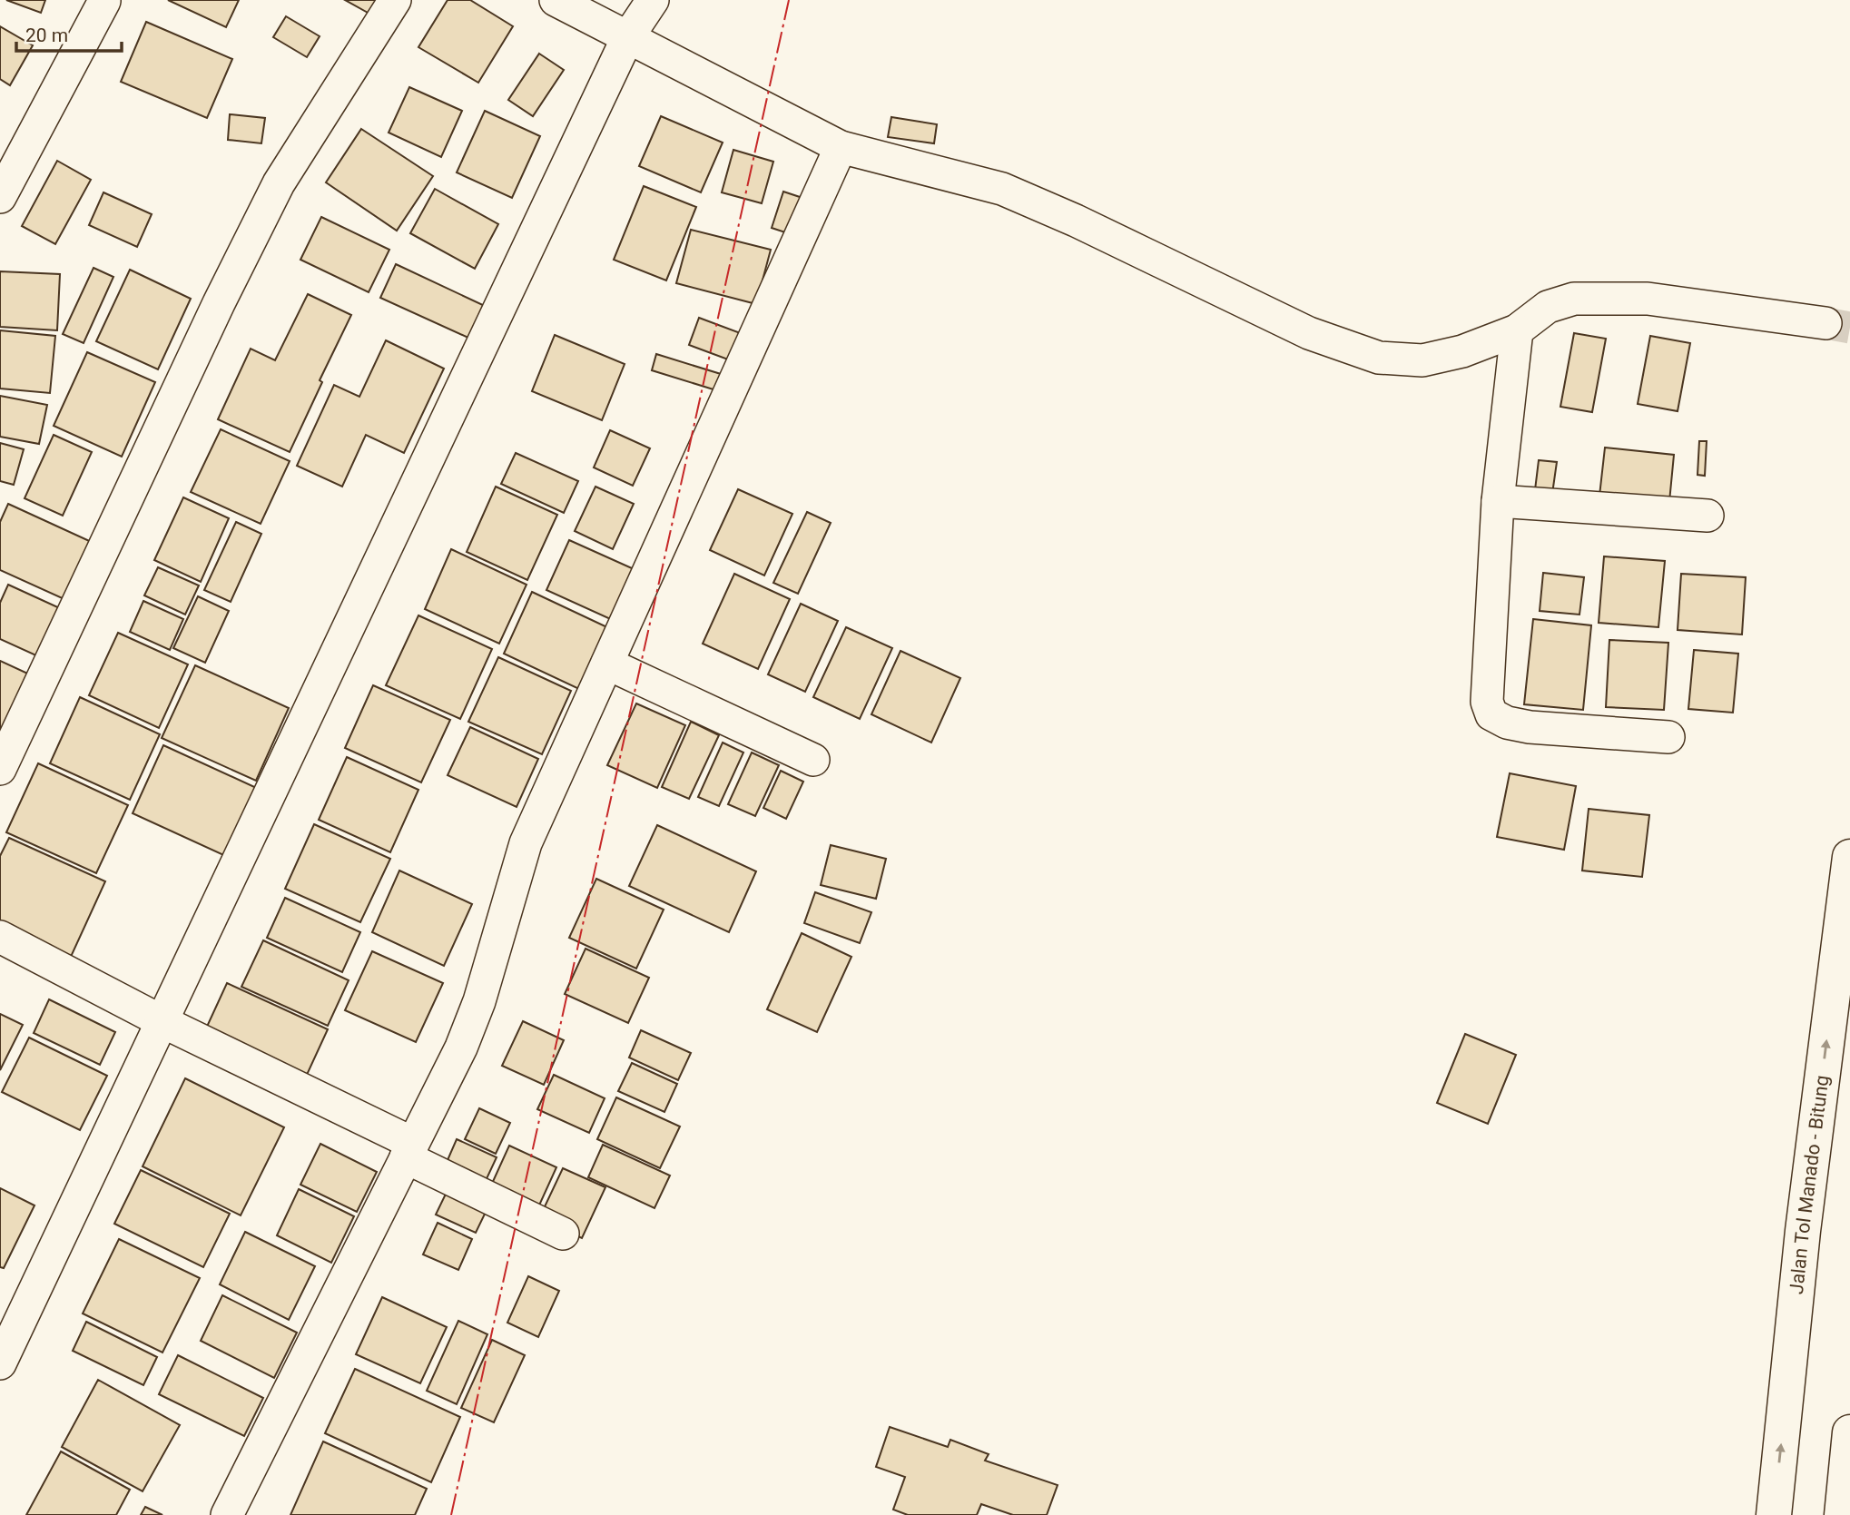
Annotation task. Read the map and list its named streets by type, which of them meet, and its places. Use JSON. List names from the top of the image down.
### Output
{
  "streets": {
    "highway": ["Jalan Tol Manado - Bitung"]
  },
  "one_way": ["Jalan Tol Manado - Bitung"],
  "scale_bar": "20 m"
}
